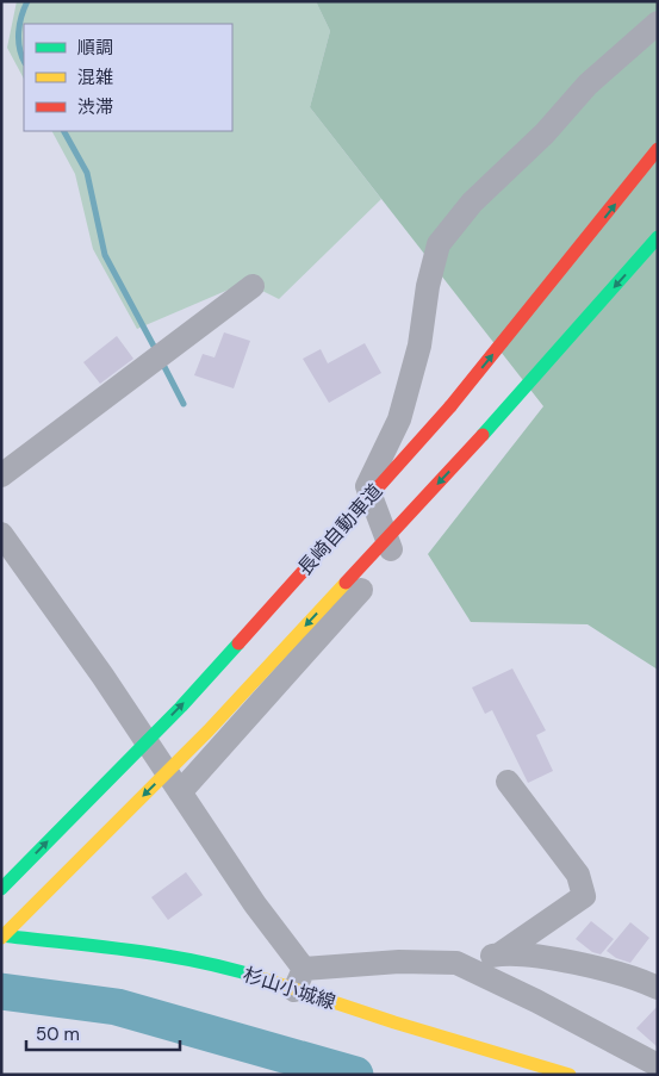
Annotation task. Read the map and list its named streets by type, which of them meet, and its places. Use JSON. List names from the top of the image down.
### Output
{
  "streets": {
    "main road": ["長崎自動車道", "杉山小城線"]
  },
  "crossings": [
    ["長崎自動車道", "杉山小城線"]
  ],
  "legend": ["順調", "混雑", "渋滞"],
  "scale_bar": "50 m"
}
